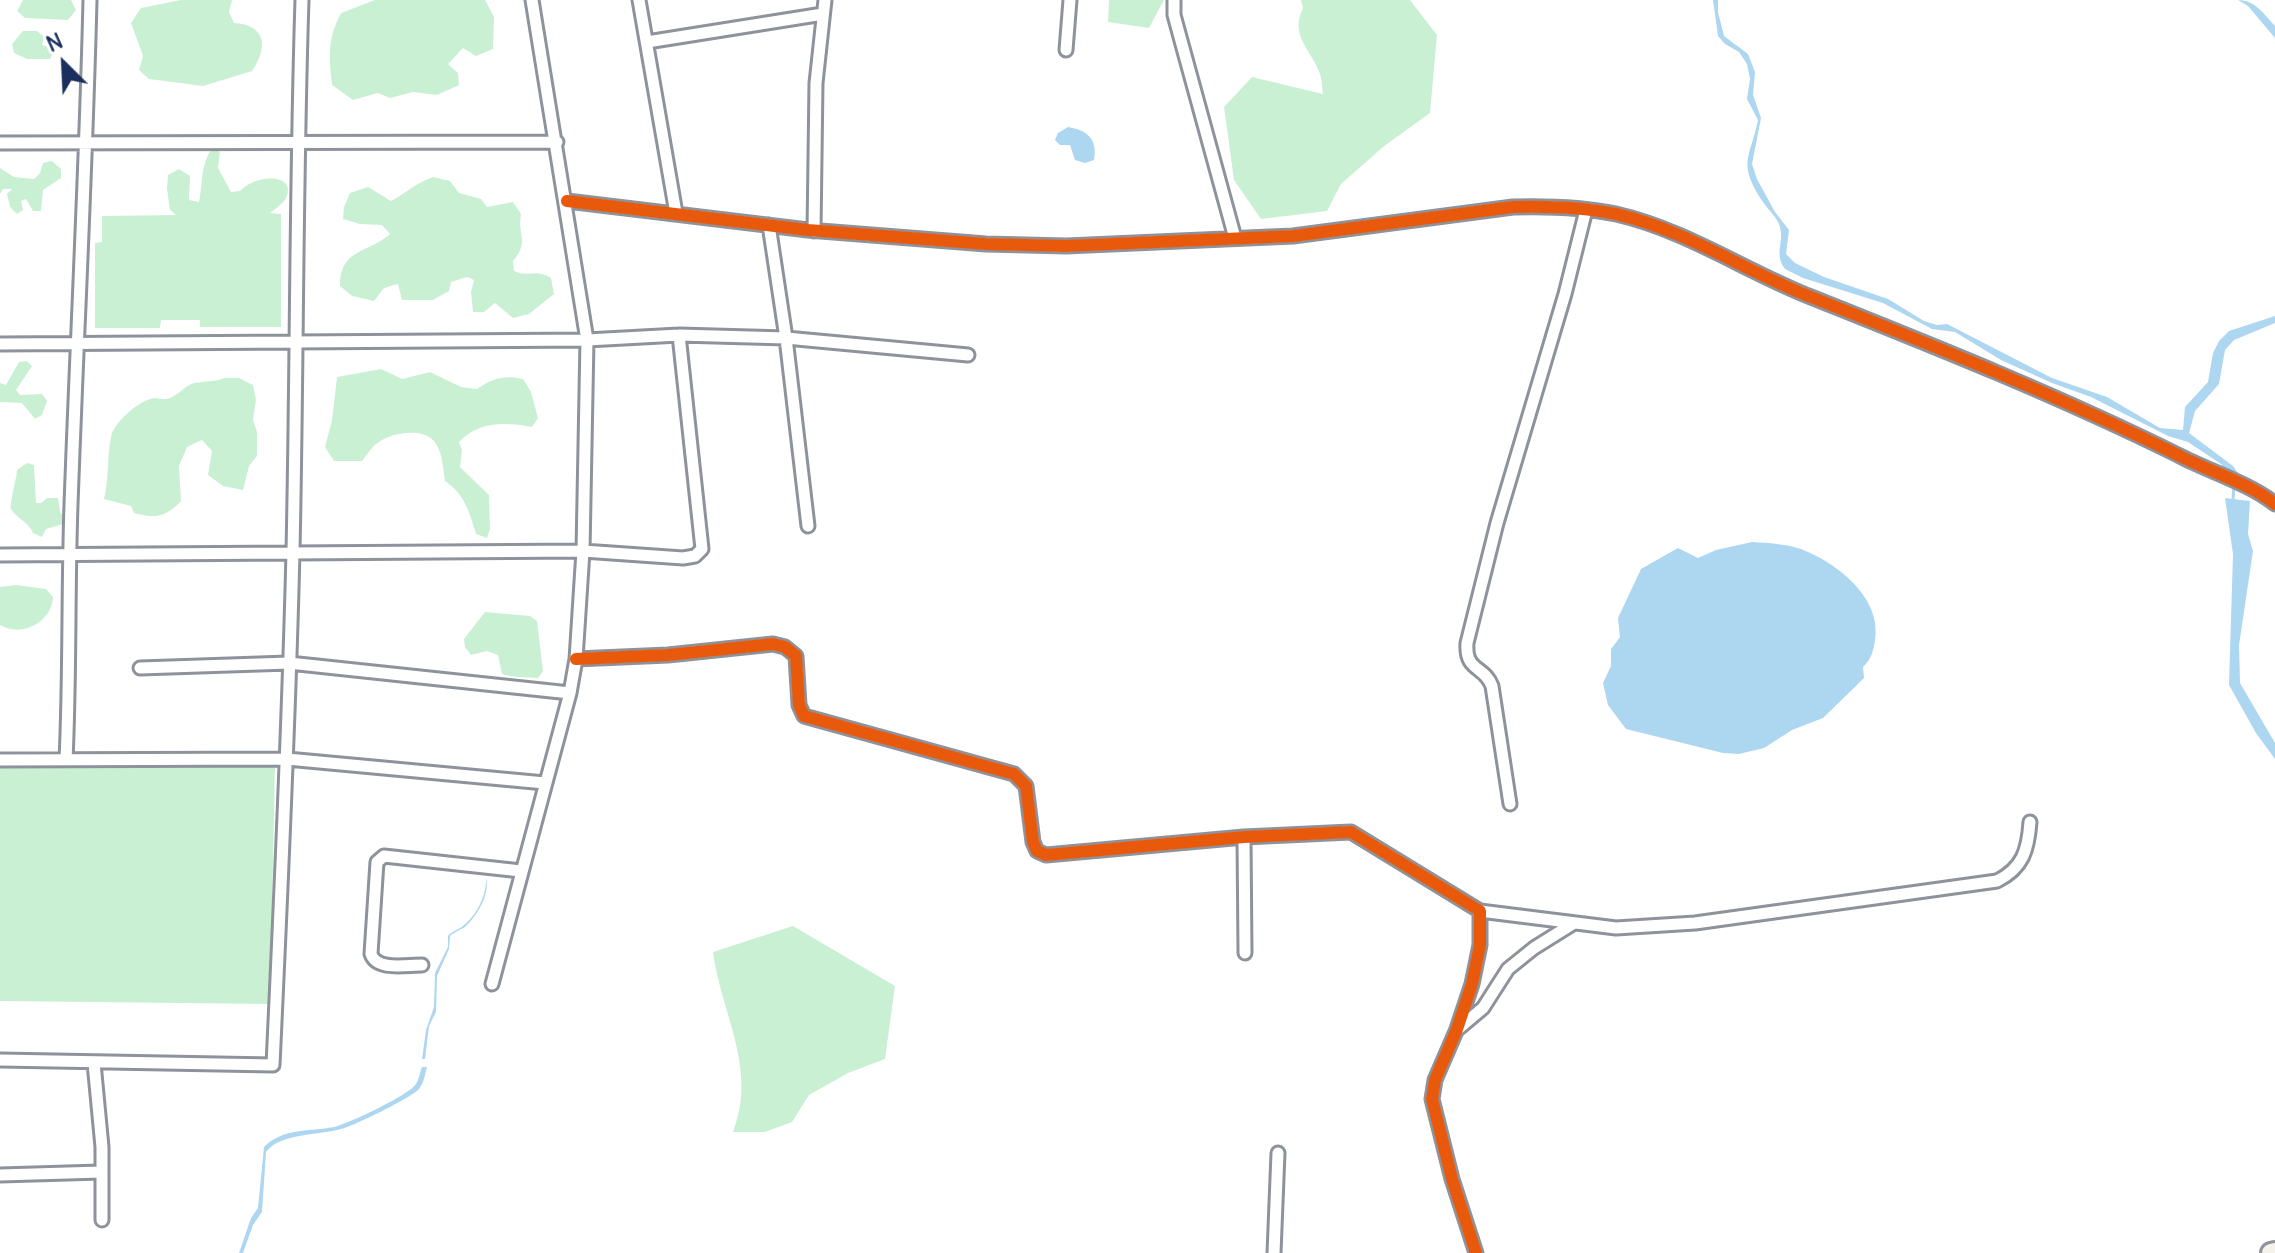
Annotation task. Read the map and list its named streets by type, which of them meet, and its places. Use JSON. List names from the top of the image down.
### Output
{
  "north": "top left"
}
